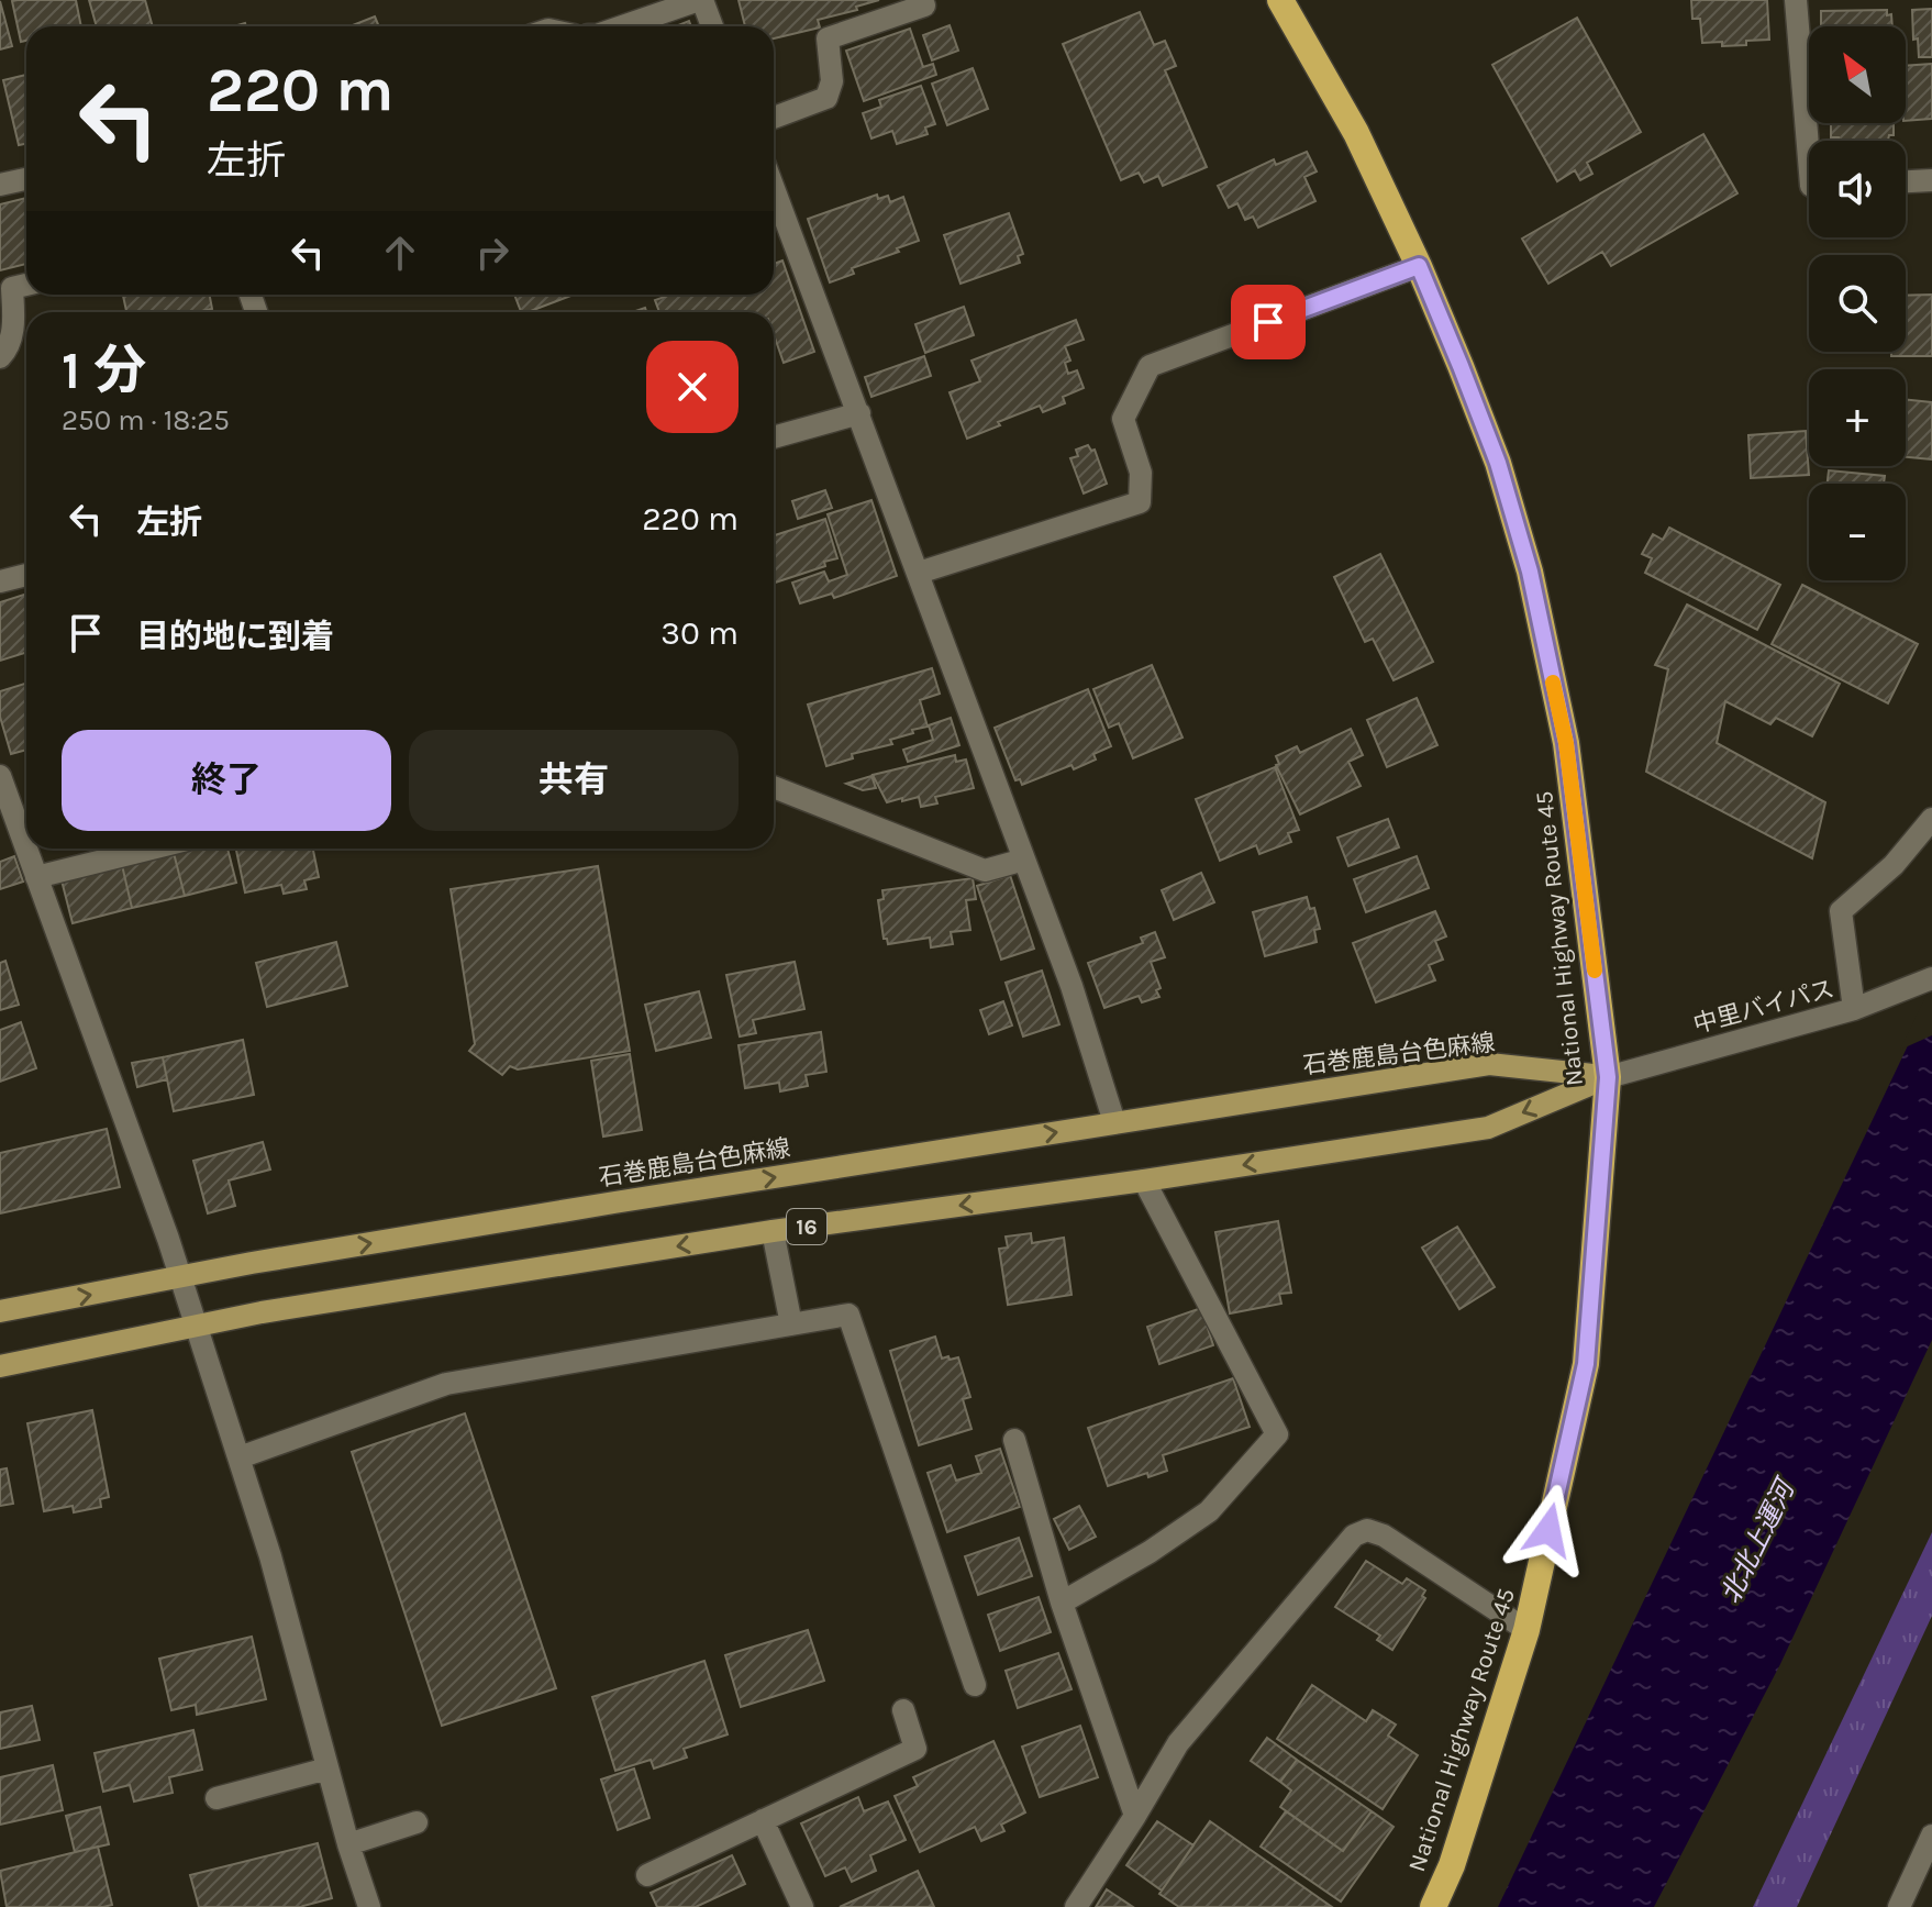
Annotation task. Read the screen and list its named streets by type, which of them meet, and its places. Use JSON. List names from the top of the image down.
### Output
{
  "streets": {
    "highway": ["National Highway Route 45"],
    "main road": ["石巻鹿島台色麻線", "16"],
    "street": ["中里バイパス"]
  },
  "crossings": [
    ["National Highway Route 45", "中里バイパス"],
    ["National Highway Route 45", "石巻鹿島台色麻線"],
    ["National Highway Route 45", "16"],
    ["中里バイパス", "石巻鹿島台色麻線"],
    ["中里バイパス", "16"],
    ["石巻鹿島台色麻線", "16"]
  ],
  "water": ["北北上運河"],
  "north": "top left",
  "page": {
    "map_buttons": ["+", "−"],
    "turn": ["220 m", "左折"],
    "heading": ["1 分", "250 m · 18:25"],
    "list": [
      {
        "name": "左折",
        "value": "220 m"
      },
      {
        "name": "目的地に到着",
        "value": "30 m"
      }
    ],
    "buttons": ["終了", "共有"]
  }
}
